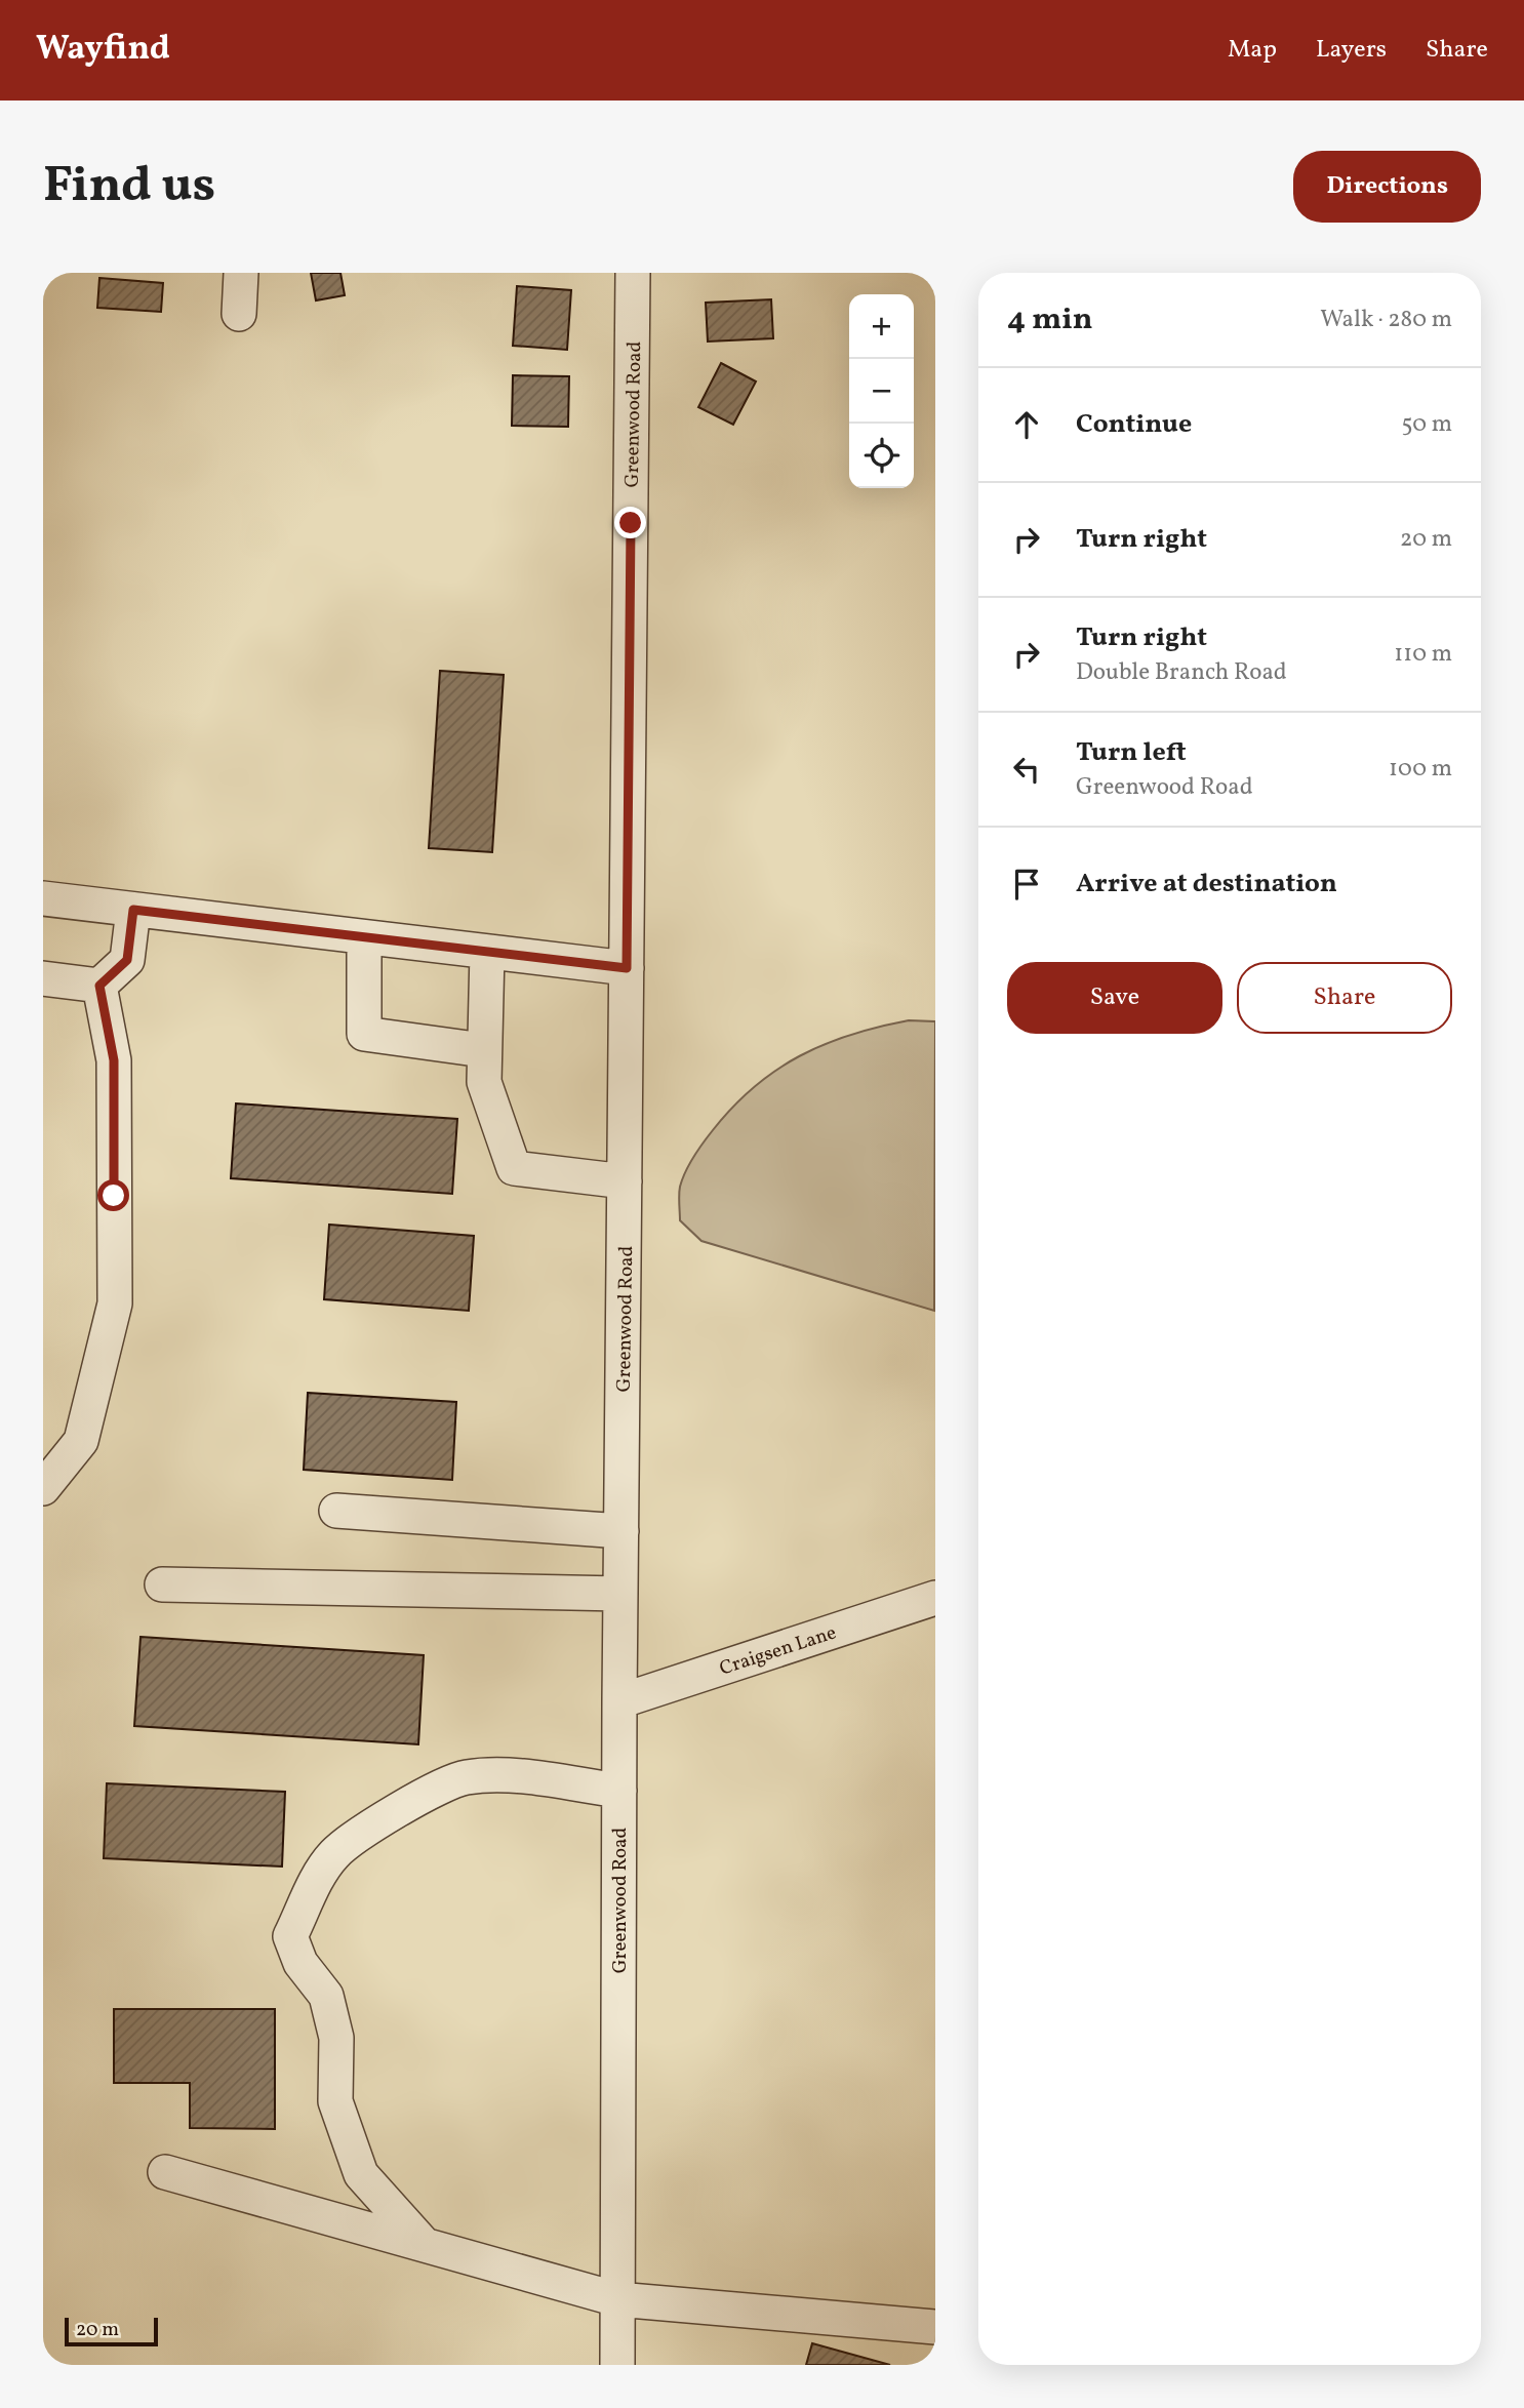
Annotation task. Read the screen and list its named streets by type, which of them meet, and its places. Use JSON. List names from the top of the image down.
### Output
{
  "streets": {
    "street": ["Greenwood Road", "Craigsen Lane"]
  },
  "crossings": [
    ["Greenwood Road", "Craigsen Lane"]
  ],
  "scale_bar": "20 m",
  "page": {
    "header": "Wayfind",
    "nav": ["Map", "Layers", "Share"],
    "buttons": [
      "Directions",
      ["Save", "Share"]
    ],
    "title": "Find us",
    "heading": ["4 min", "Walk · 280 m"],
    "map_buttons": ["+", "−"],
    "list": [
      ["Continue", "50 m"],
      ["Turn right", "20 m"],
      ["Turn right", "Double Branch Road", "110 m"],
      ["Turn left", "Greenwood Road", "100 m"],
      "Arrive at destination"
    ],
    "scale": "20 m"
  }
}
